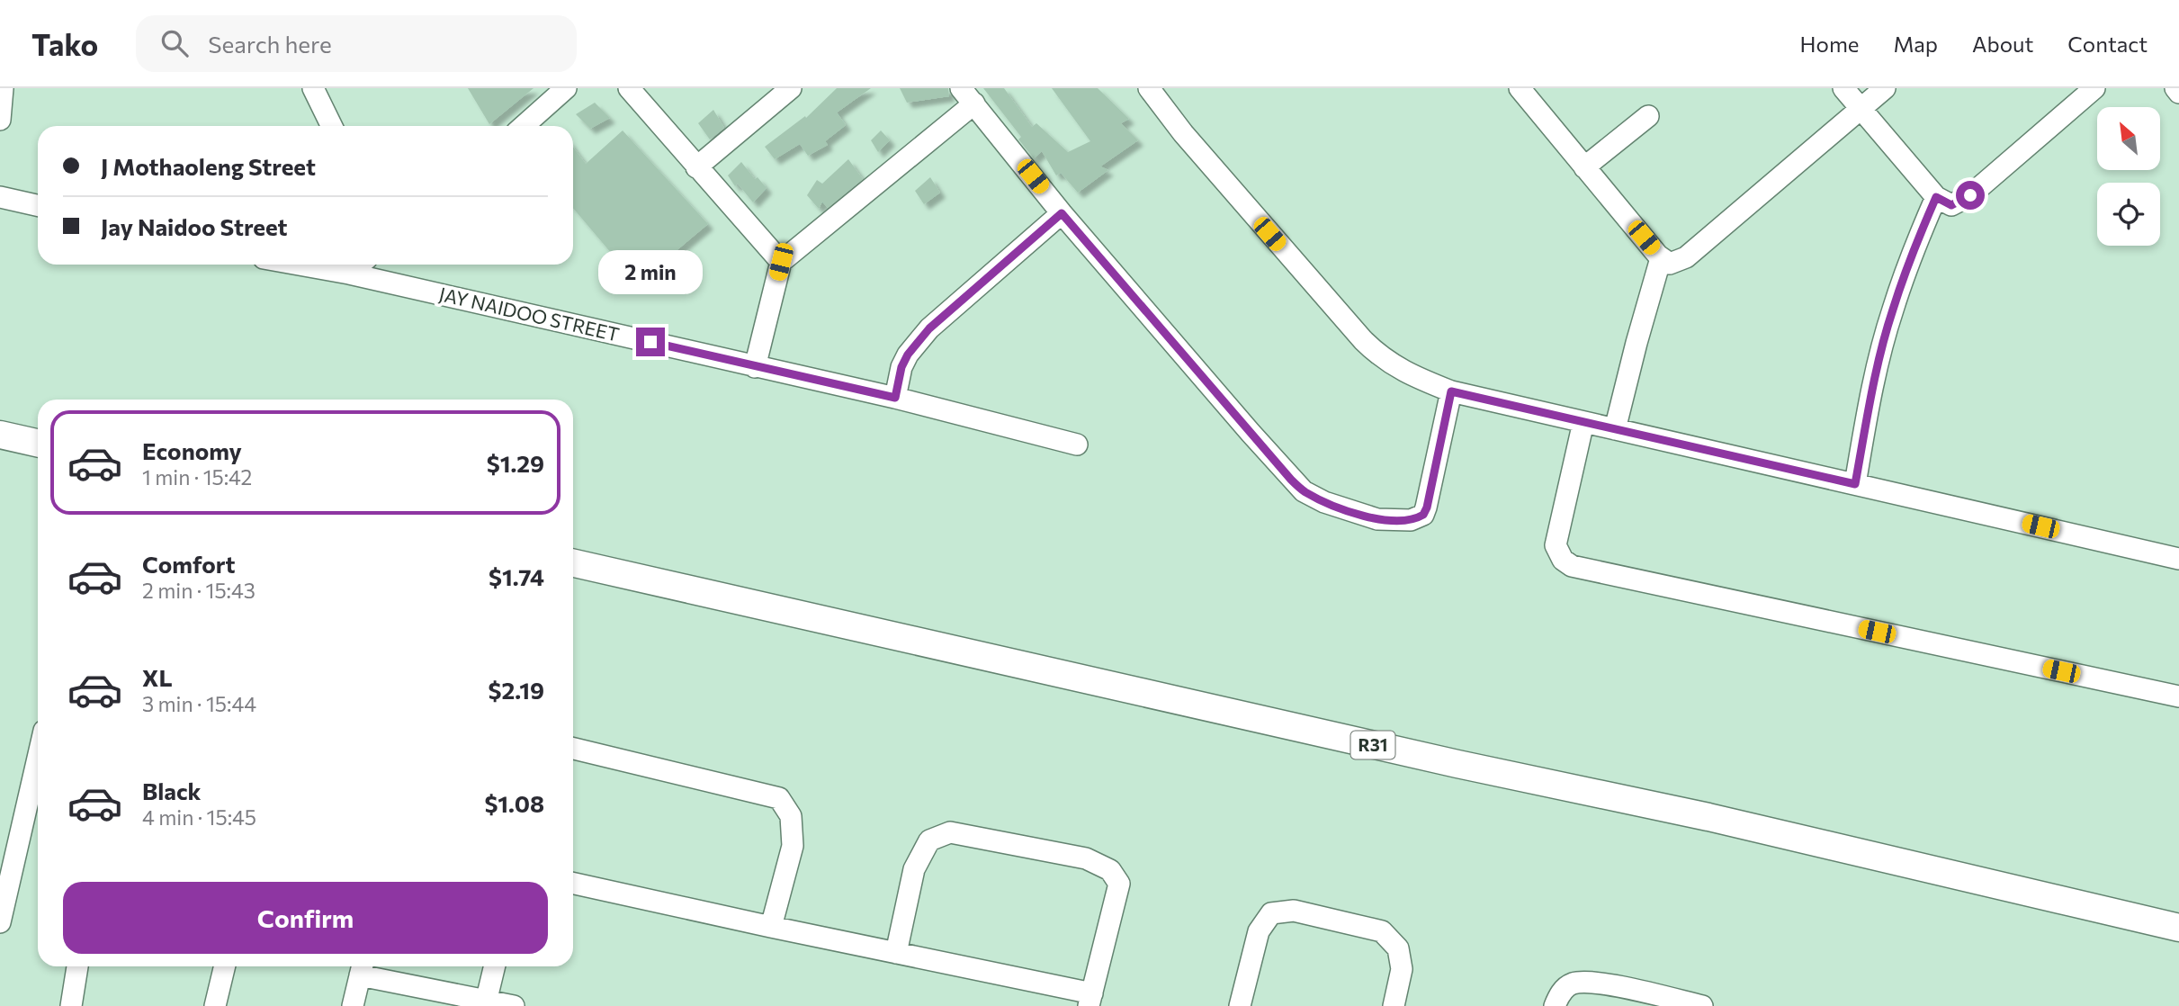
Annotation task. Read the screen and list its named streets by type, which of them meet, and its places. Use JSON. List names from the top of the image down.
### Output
{
  "streets": {
    "main road": ["R31"],
    "street": ["JAY NAIDOO STREET"]
  },
  "north": "top left",
  "page": {
    "header": "Tako",
    "search": "Search here",
    "nav": [
      "Home",
      "Map",
      "About",
      "Contact"
    ],
    "banner": ["J Mothaoleng Street", "Jay Naidoo Street"],
    "bubble": "2 min",
    "list": [
      {
        "name": "Economy",
        "note": "1 min · 15:42",
        "value": "$1.29"
      },
      {
        "name": "Comfort",
        "note": "2 min · 15:43",
        "value": "$1.74"
      },
      {
        "name": "XL",
        "note": "3 min · 15:44",
        "value": "$2.19"
      },
      {
        "name": "Black",
        "note": "4 min · 15:45",
        "value": "$1.08"
      }
    ],
    "buttons": "Confirm"
  }
}
